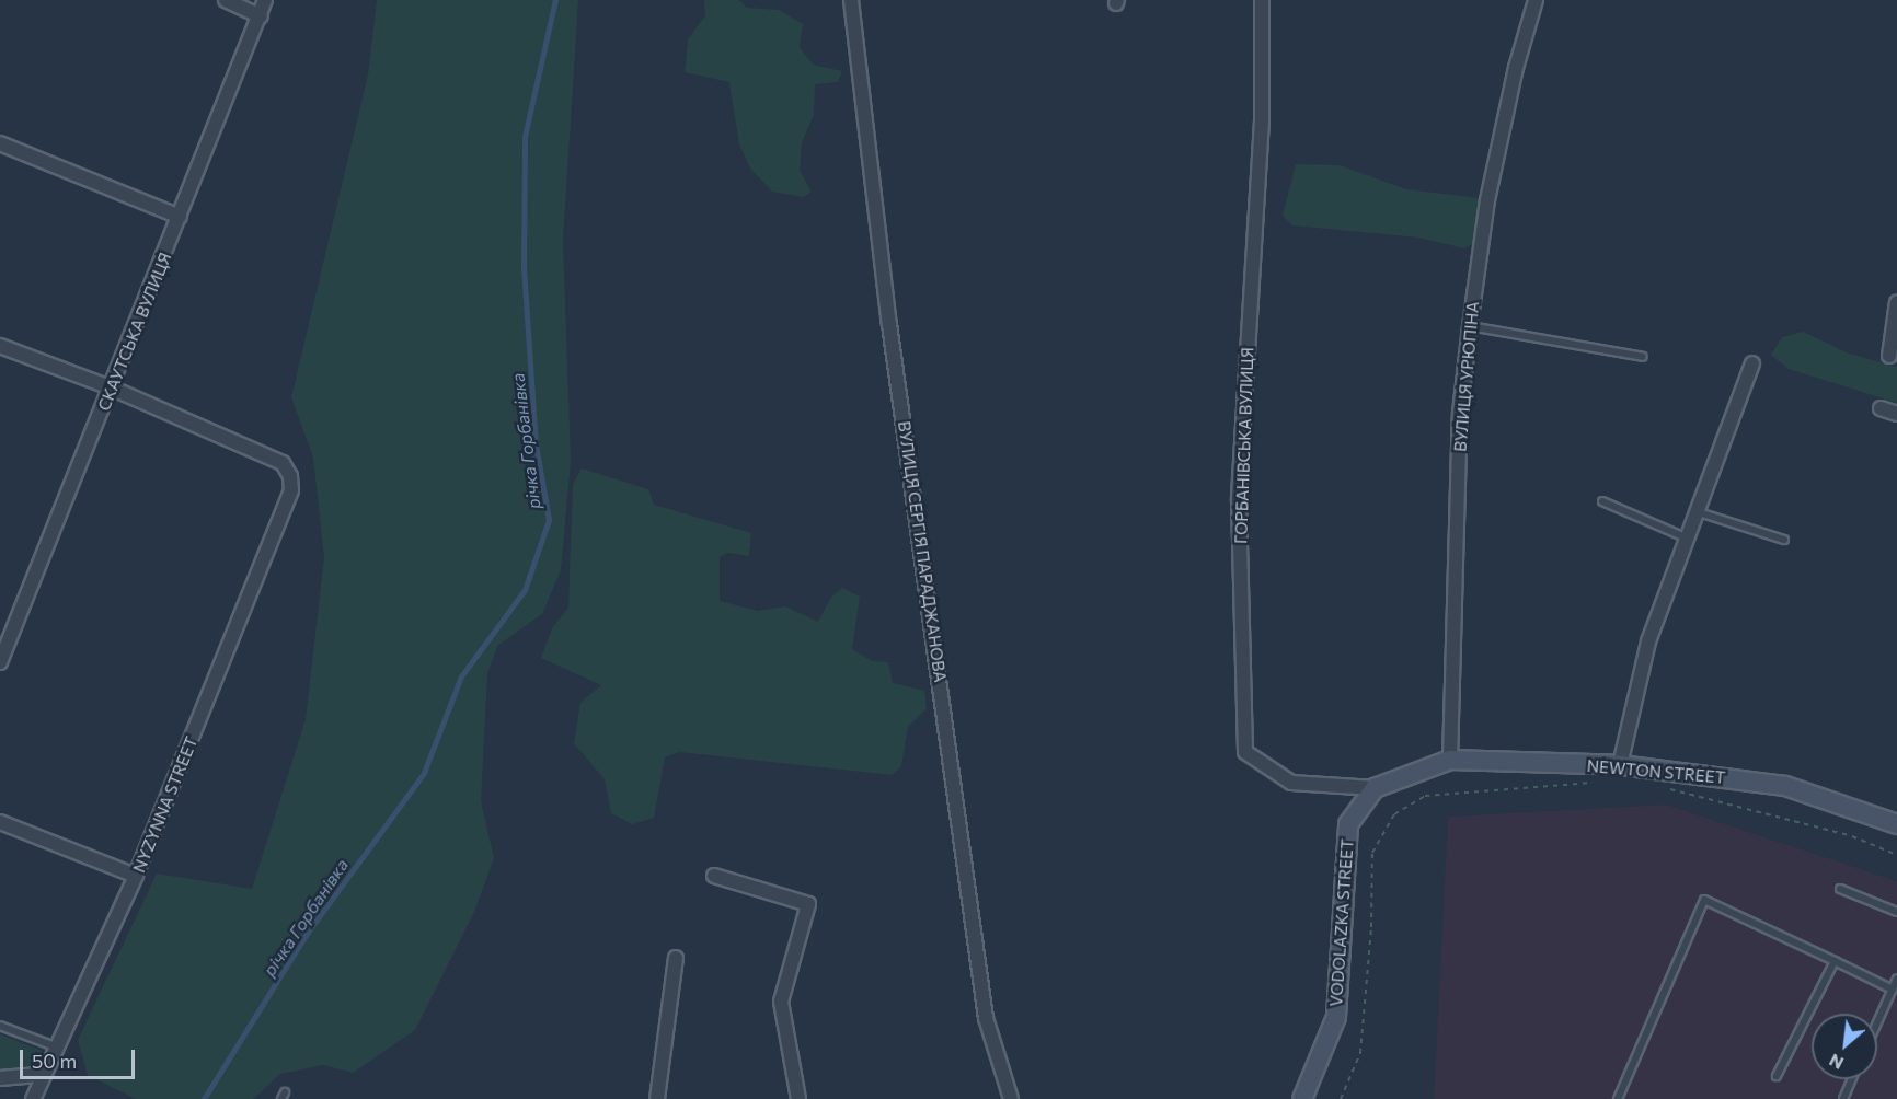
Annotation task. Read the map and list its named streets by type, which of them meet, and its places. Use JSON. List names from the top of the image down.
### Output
{
  "streets": {
    "street": [
      "СКАУТСЬКА ВУЛИЦЯ",
      "ВУЛИЦЯ УРЮПІНА",
      "ГОРБАНІВСЬКА ВУЛИЦЯ",
      "ВУЛИЦЯ СЕРГІЯ ПАРАДЖАНОВА",
      "NEWTON STREET",
      "NYZYNNA STREET",
      "VODOLAZKA STREET"
    ]
  },
  "crossings": [
    ["СКАУТСЬКА ВУЛИЦЯ", "NYZYNNA STREET"],
    ["ВУЛИЦЯ УРЮПІНА", "NEWTON STREET"],
    ["ГОРБАНІВСЬКА ВУЛИЦЯ", "NEWTON STREET"],
    ["ГОРБАНІВСЬКА ВУЛИЦЯ", "VODOLAZKA STREET"],
    ["NEWTON STREET", "VODOLAZKA STREET"]
  ],
  "water": ["річка Горбанівка"],
  "scale_bar": "50 m",
  "north": "bottom left"
}
